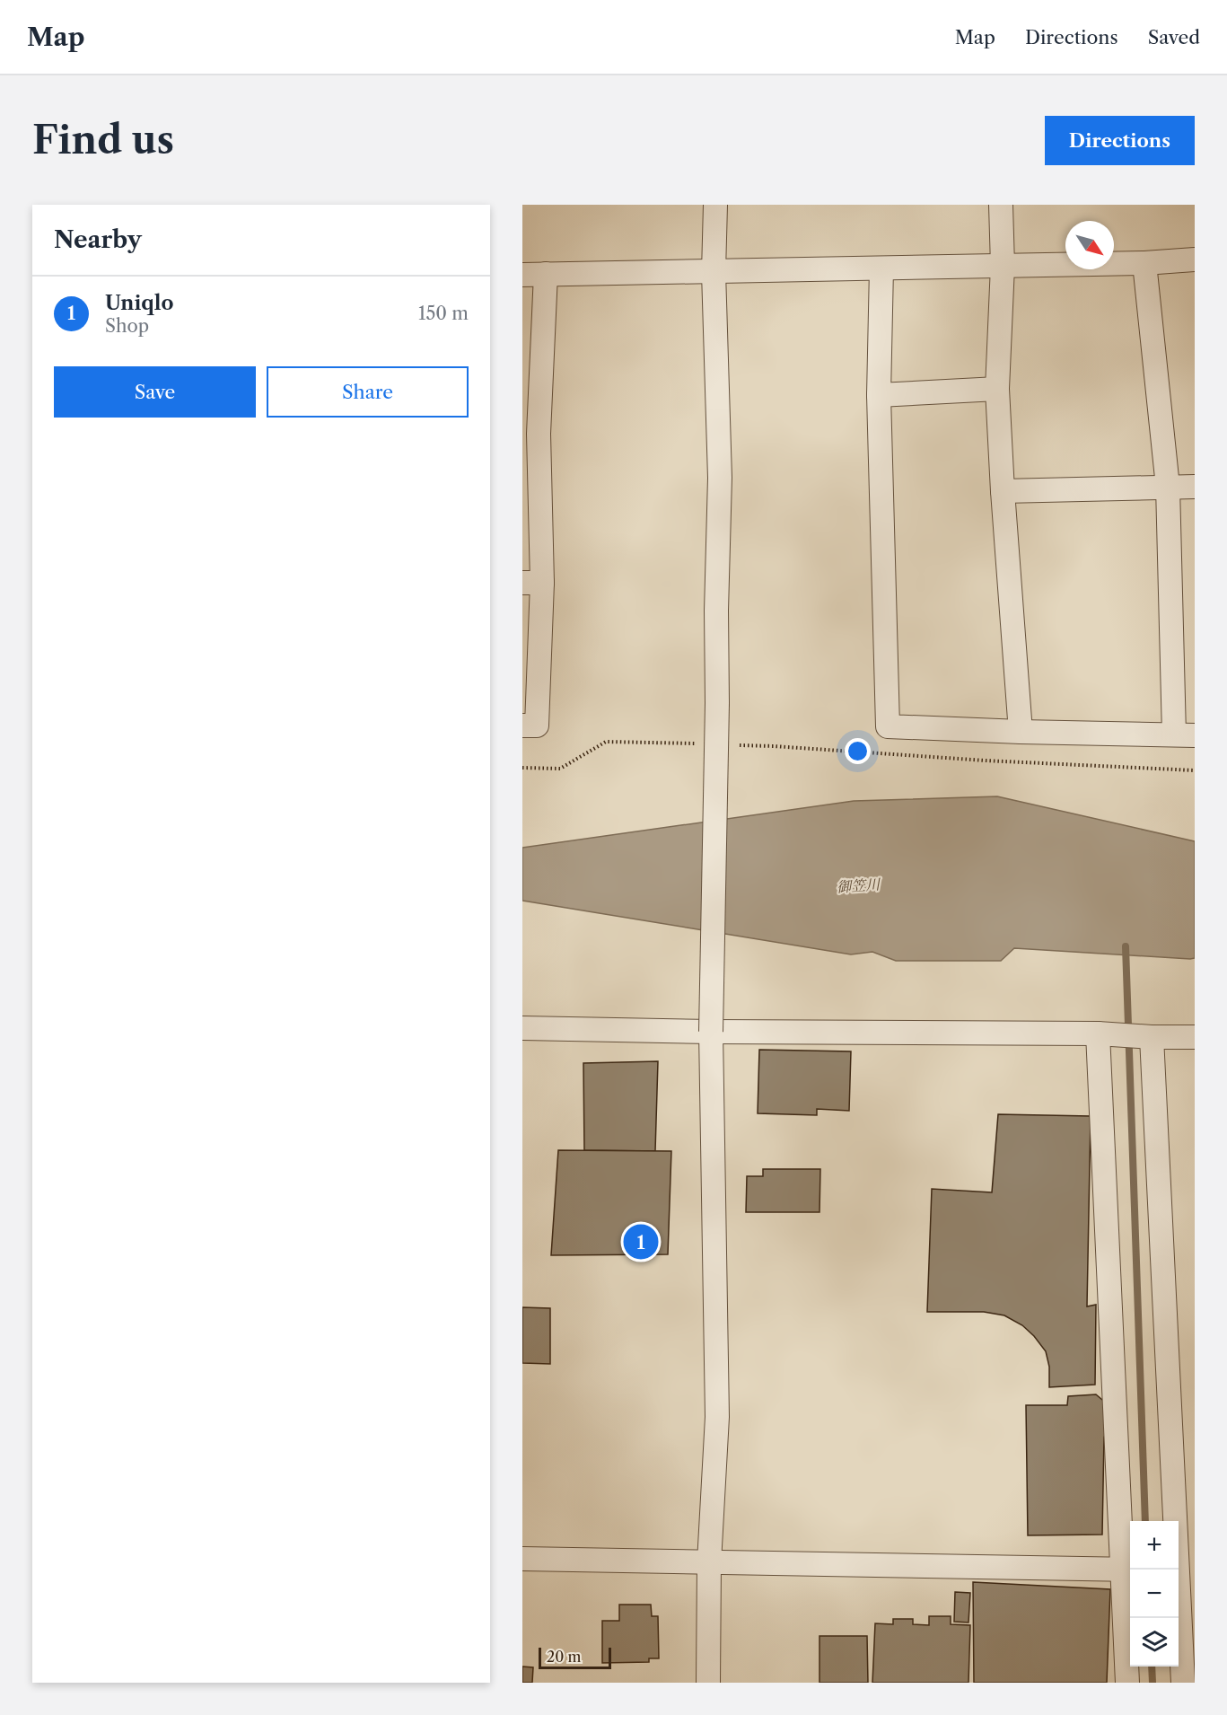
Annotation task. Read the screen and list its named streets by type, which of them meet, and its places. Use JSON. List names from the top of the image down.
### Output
{
  "water": ["御笠川"],
  "scale_bar": "20 m",
  "north": "bottom right",
  "page": {
    "header": "Map",
    "nav": ["Map", "Directions", "Saved"],
    "buttons": [
      "Directions",
      ["Save", "Share"]
    ],
    "title": "Find us",
    "heading": "Nearby",
    "list": [
      {
        "mark": "1",
        "name": "Uniqlo",
        "note": "Shop",
        "value": "150 m"
      }
    ],
    "pins": "1",
    "map_buttons": ["+", "−"],
    "scale": "20 m"
  }
}
